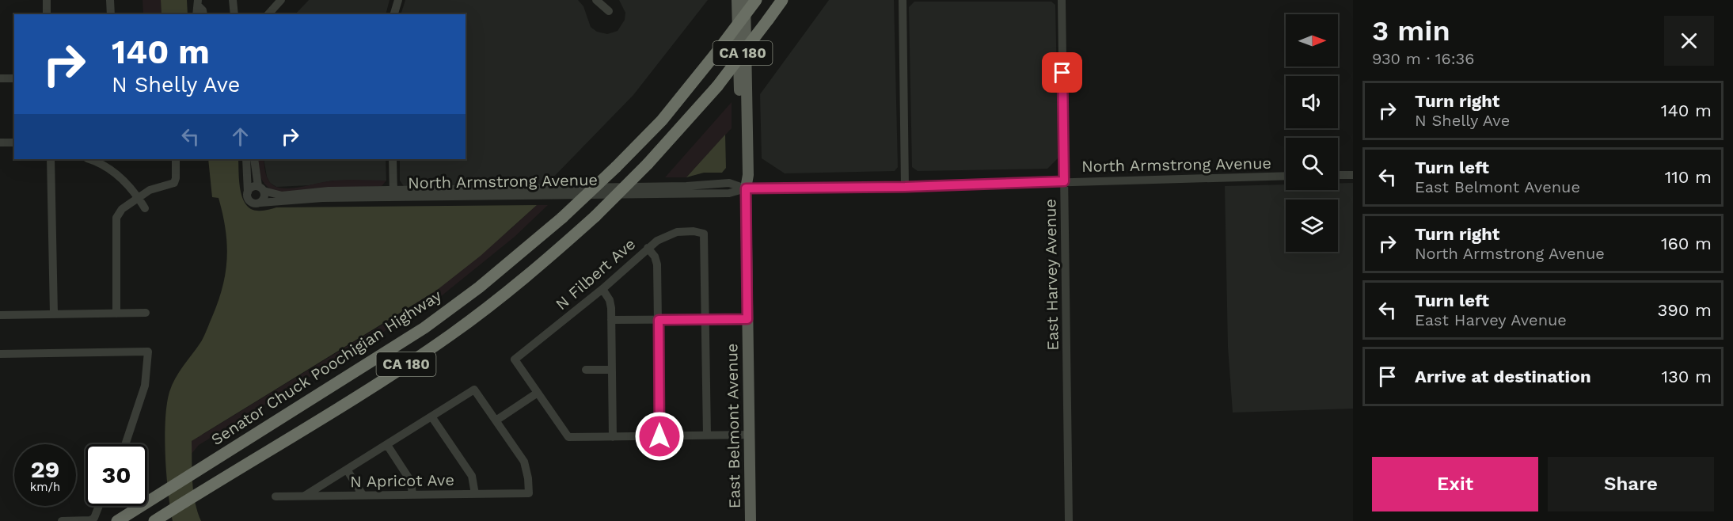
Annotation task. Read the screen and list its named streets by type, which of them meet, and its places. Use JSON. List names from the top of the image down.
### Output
{
  "streets": {
    "highway": ["CA 180", "Senator Chuck Poochigian Highway"],
    "main road": ["East Belmont Avenue"],
    "street": [
      "North Armstrong Avenue",
      "N Filbert Ave",
      "East Harvey Avenue",
      "N Apricot Ave"
    ]
  },
  "crossings": [
    ["North Armstrong Avenue", "East Harvey Avenue"],
    ["North Armstrong Avenue", "East Belmont Avenue"]
  ],
  "north": "right",
  "page": {
    "heading": ["3 min", "930 m · 16:36"],
    "turn": ["140 m", "N Shelly Ave"],
    "list": [
      {
        "name": "Turn right",
        "note": "N Shelly Ave",
        "value": "140 m"
      },
      {
        "name": "Turn left",
        "note": "East Belmont Avenue",
        "value": "110 m"
      },
      {
        "name": "Turn right",
        "note": "North Armstrong Avenue",
        "value": "160 m"
      },
      {
        "name": "Turn left",
        "note": "East Harvey Avenue",
        "value": "390 m"
      },
      {
        "name": "Arrive at destination",
        "value": "130 m"
      }
    ],
    "speed": "29 km/h",
    "limit": "30",
    "buttons": ["Exit", "Share"]
  }
}
